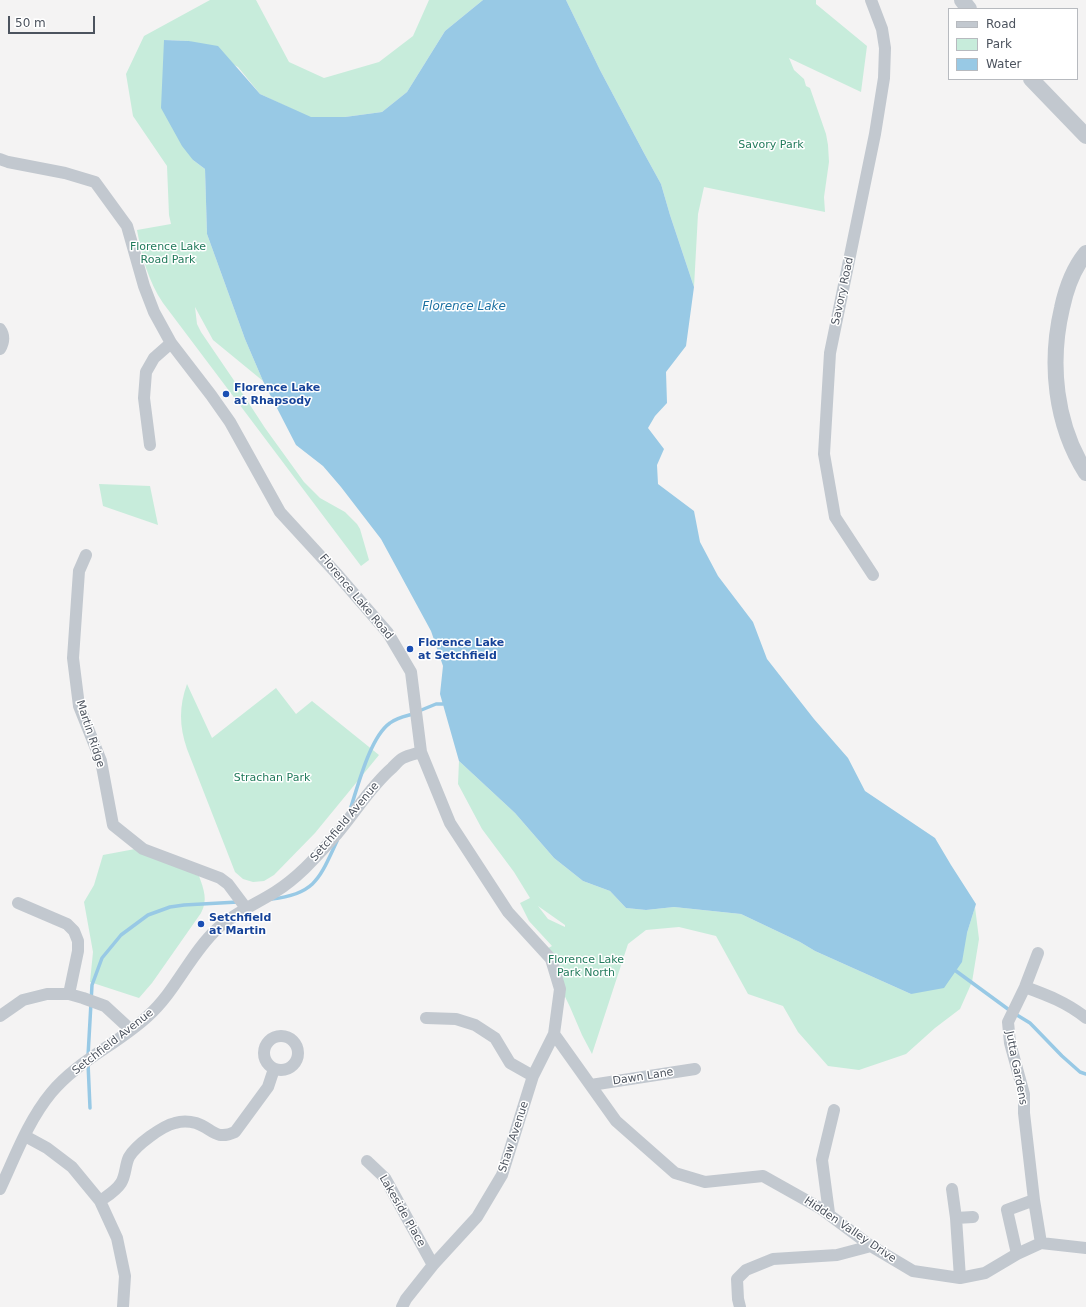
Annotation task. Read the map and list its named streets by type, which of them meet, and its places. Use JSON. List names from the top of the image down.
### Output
{
  "streets": {
    "street": [
      "Savory Road",
      "Florence Lake Road",
      "Martin Ridge",
      "Setchfield Avenue",
      "Jutta Gardens",
      "Dawn Lane",
      "Shaw Avenue",
      "Lakeside Place",
      "Hidden Valley Drive"
    ]
  },
  "crossings": [
    ["Florence Lake Road", "Setchfield Avenue"],
    ["Florence Lake Road", "Shaw Avenue"],
    ["Martin Ridge", "Setchfield Avenue"],
    ["Jutta Gardens", "Hidden Valley Drive"],
    ["Dawn Lane", "Hidden Valley Drive"],
    ["Shaw Avenue", "Lakeside Place"]
  ],
  "water": ["Florence Lake"],
  "parks": [
    "Savory Park",
    "Florence Lake Road Park",
    "Strachan Park",
    "Florence Lake Park North"
  ],
  "places": ["Florence Lake at Rhapsody", "Florence Lake at Setchfield", "Setchfield at Martin"],
  "legend": ["Road", "Park", "Water"],
  "scale_bar": "50 m"
}
